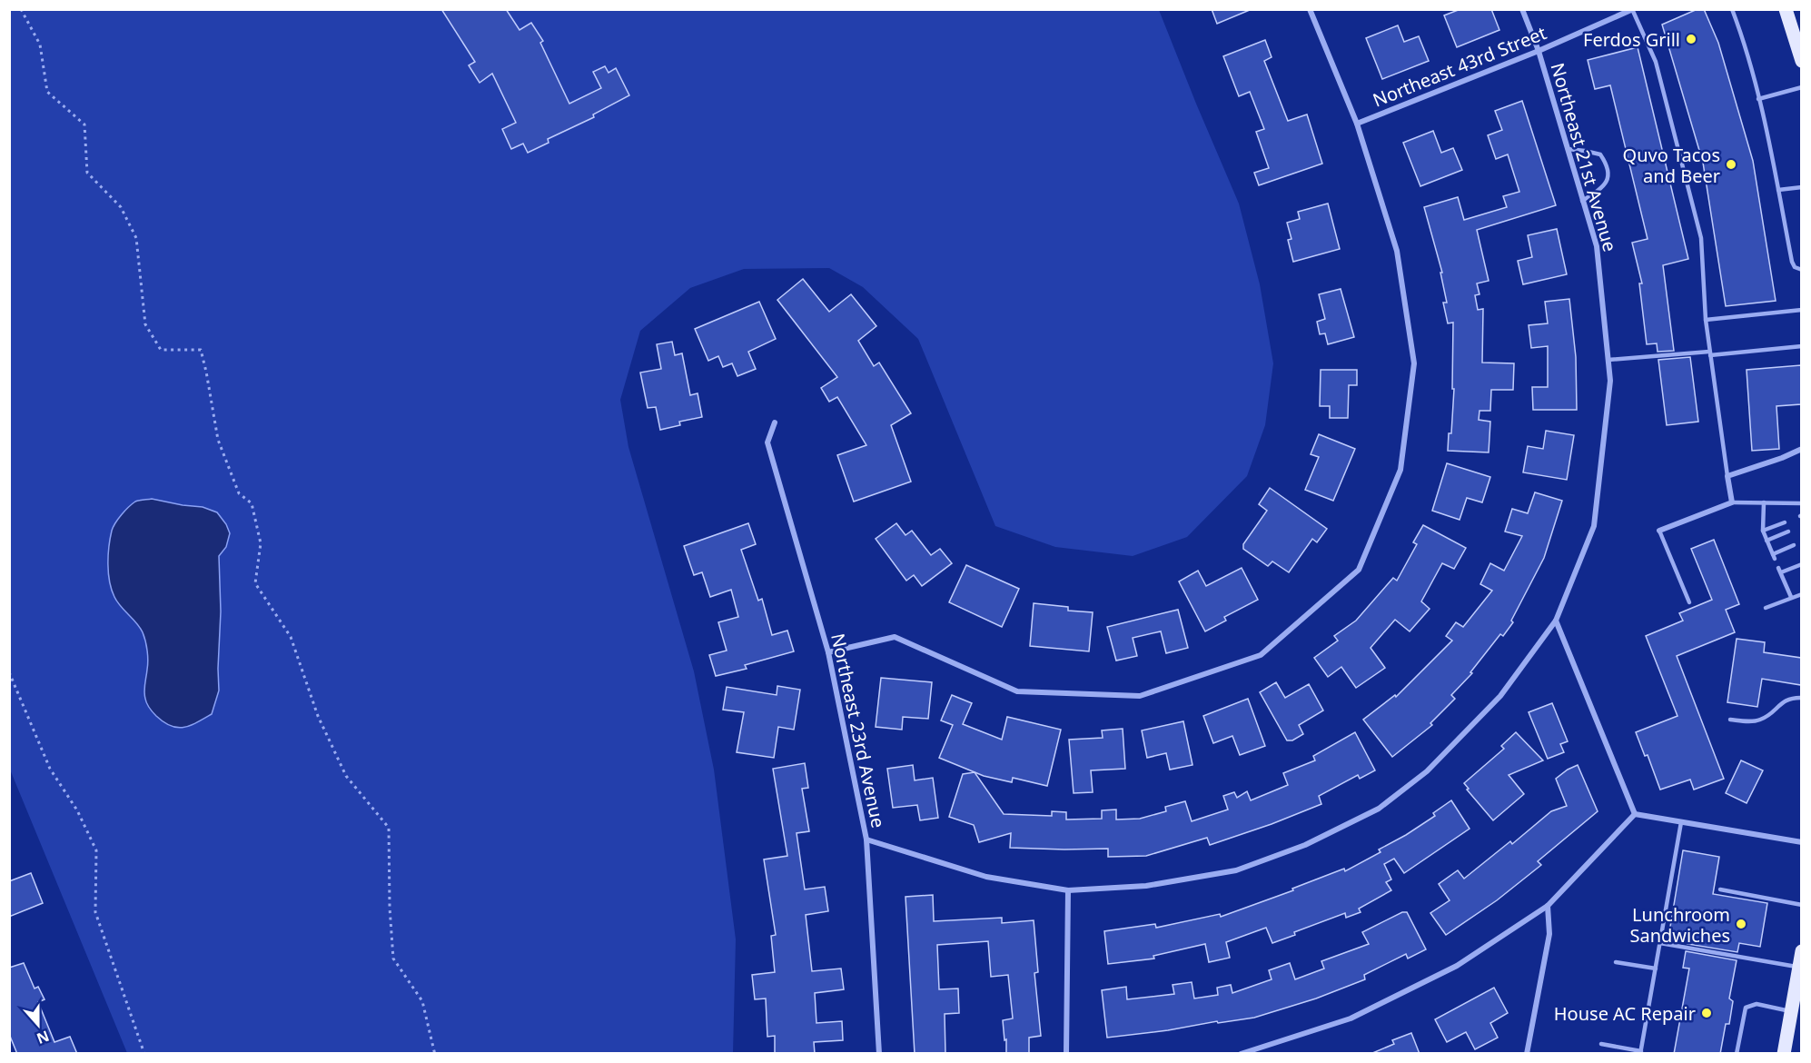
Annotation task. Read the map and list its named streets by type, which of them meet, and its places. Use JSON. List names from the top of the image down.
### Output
{
  "streets": {
    "street": ["Northeast 43rd Street", "Northeast 21st Avenue", "Northeast 23rd Avenue"]
  },
  "crossings": [
    ["Northeast 43rd Street", "Northeast 21st Avenue"],
    ["Northeast 21st Avenue", "Northeast 23rd Avenue"]
  ],
  "places": [
    "Ferdos Grill",
    "Quvo Tacos and Beer",
    "Lunchroom Sandwiches",
    "House AC Repair"
  ],
  "north": "bottom"
}
